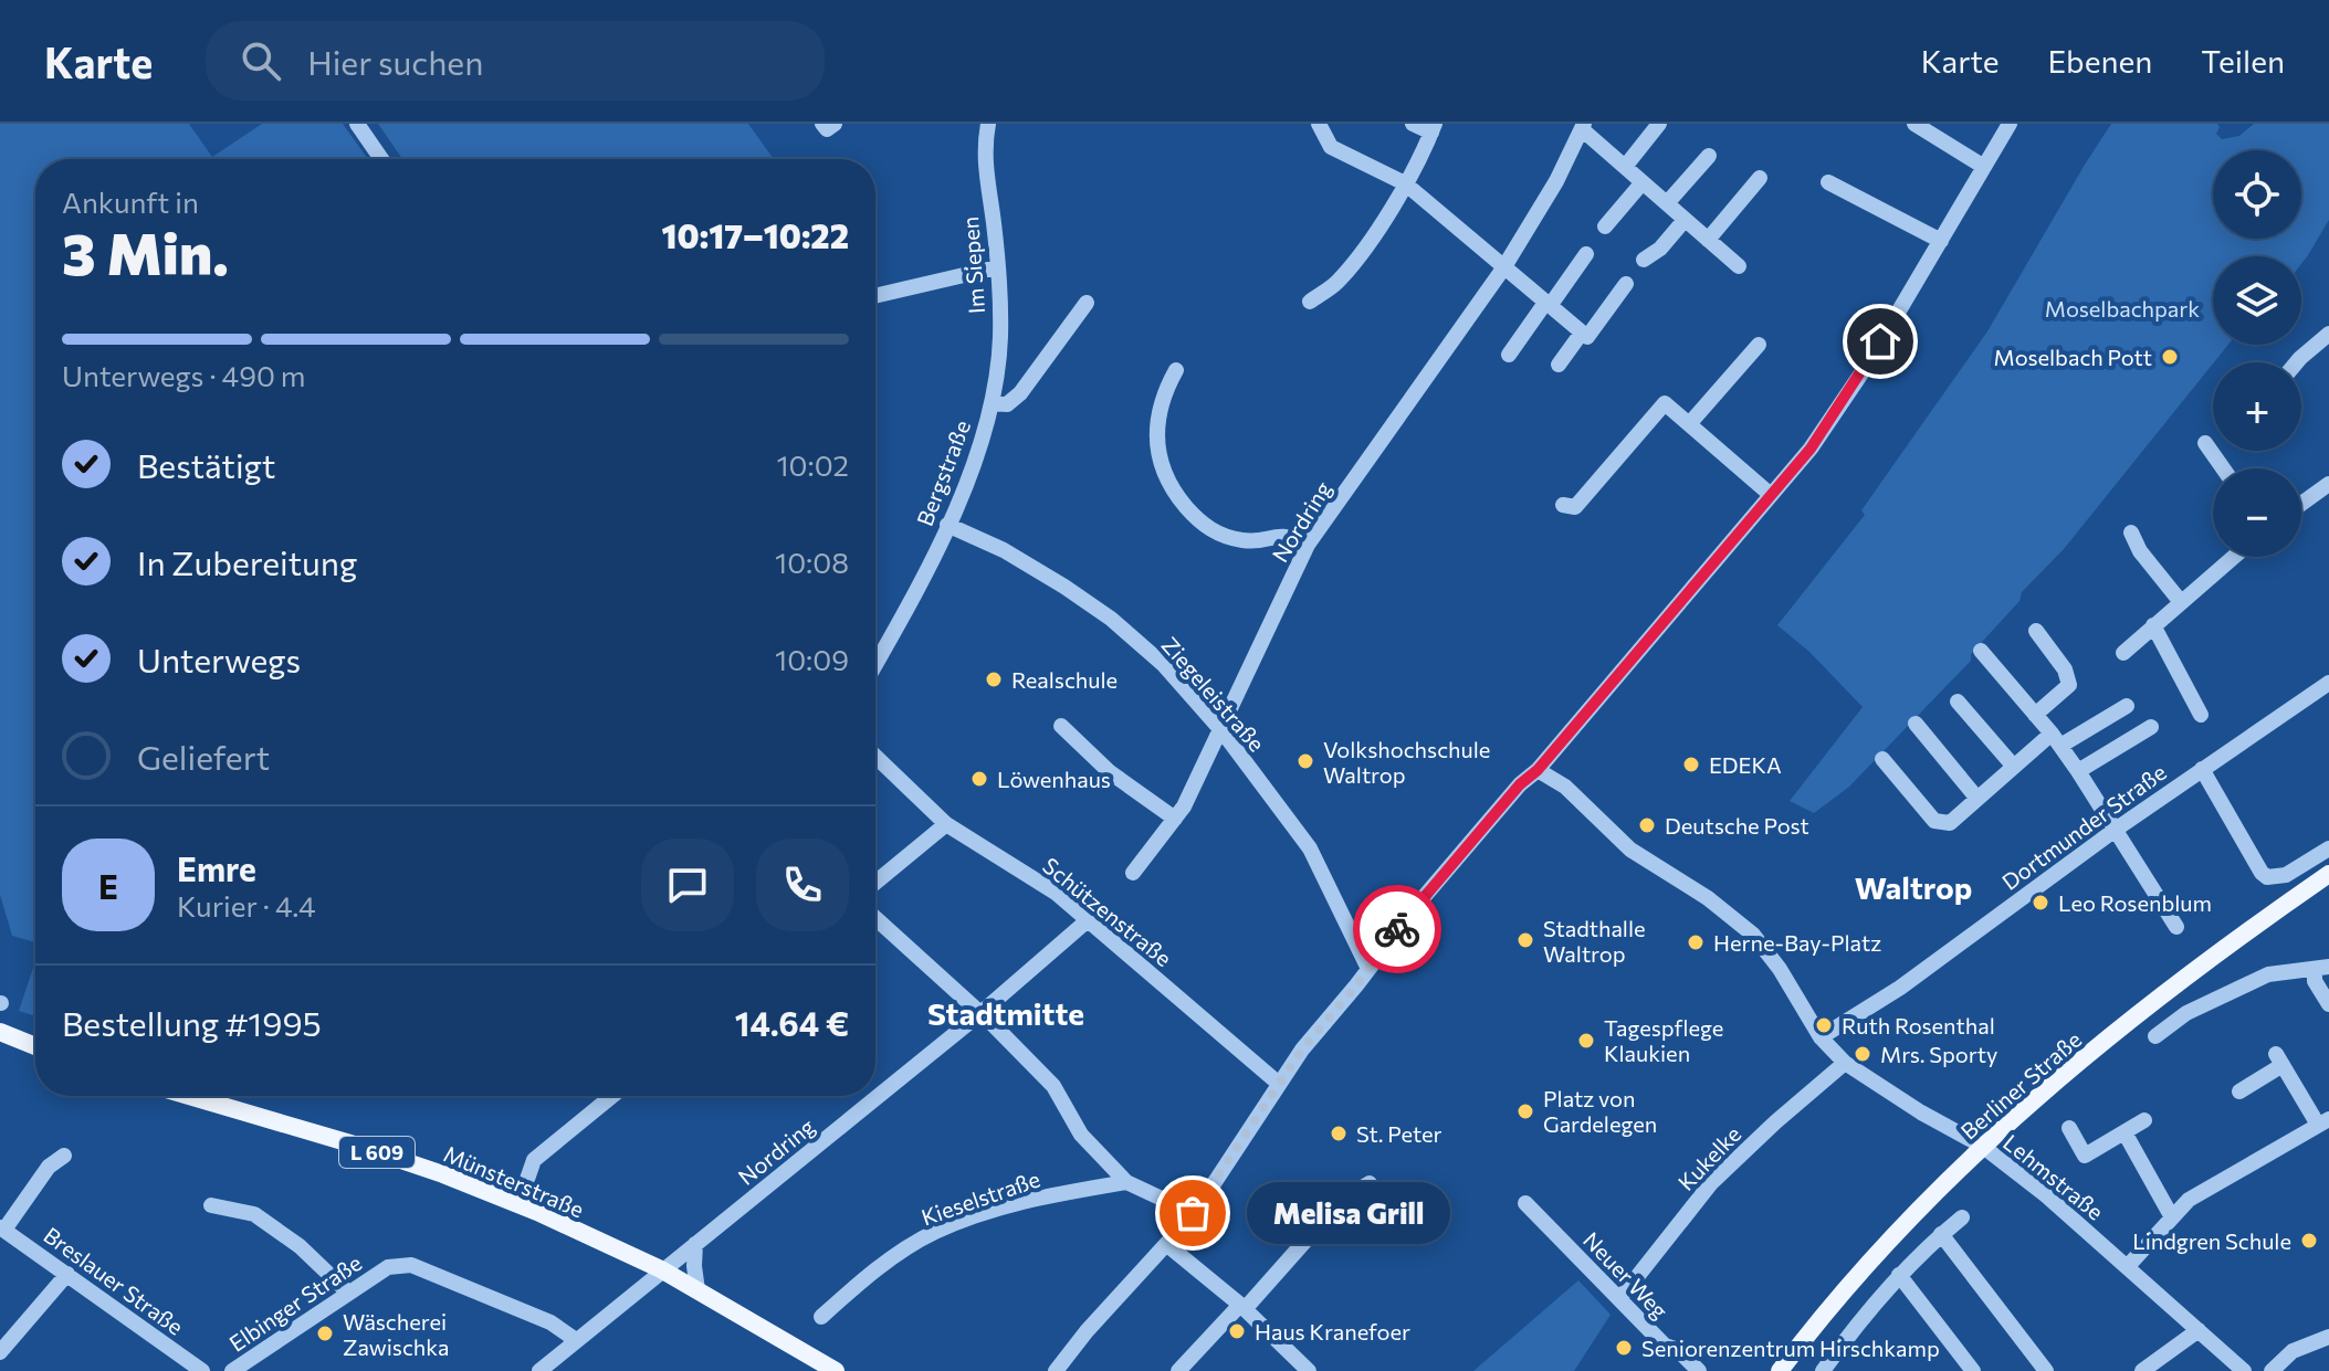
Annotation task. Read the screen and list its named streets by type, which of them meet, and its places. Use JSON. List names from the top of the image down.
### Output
{
  "streets": {
    "main road": ["Berliner Straße", "L 609", "Münsterstraße"],
    "street": [
      "Im Siepen",
      "Bergstraße",
      "Nordring",
      "Ziegeleistraße",
      "Dortmunder Straße",
      "Schützenstraße",
      "Kukelke",
      "Lehmstraße",
      "Kieselstraße",
      "Neuer Weg",
      "Breslauer Straße",
      "Elbinger Straße"
    ]
  },
  "crossings": [
    ["Im Siepen", "Bergstraße"],
    ["Bergstraße", "Ziegeleistraße"],
    ["Nordring", "Ziegeleistraße"],
    ["Nordring", "Schützenstraße"],
    ["Nordring", "Münsterstraße"],
    ["Nordring", "Elbinger Straße"],
    ["Dortmunder Straße", "Lehmstraße"],
    ["Berliner Straße", "Lehmstraße"],
    ["Kukelke", "Lehmstraße"],
    ["Kukelke", "Neuer Weg"]
  ],
  "districts": ["Waltrop", "Stadtmitte"],
  "parks": ["Moselbachpark"],
  "places": [
    "Moselbach Pott",
    "Realschule",
    "Volkshochschule Waltrop",
    "EDEKA",
    "Löwenhaus",
    "Deutsche Post",
    "Leo Rosenblum",
    "Stadthalle Waltrop",
    "Herne-Bay-Platz",
    "Ruth Rosenthal",
    "Tagespflege Klaukien",
    "Mrs. Sporty",
    "Platz von Gardelegen",
    "St. Peter",
    "Melisa Grill",
    "Lindgren Schule",
    "Haus Kranefoer",
    "Wäscherei Zawischka",
    "Seniorenzentrum Hirschkamp"
  ],
  "page": {
    "header": "Karte",
    "search": "Hier suchen",
    "nav": ["Karte", "Ebenen", "Teilen"],
    "map_buttons": ["+", "−"],
    "heading": ["3 Min.", "Ankunft in", "10:17–10:22"],
    "panel": [
      "Emre",
      "Kurier · 4.4",
      "Bestellung #1995",
      "14.64 €"
    ],
    "bar": "Unterwegs · 490 m",
    "list": [
      ["Bestätigt", "10:02"],
      ["In Zubereitung", "10:08"],
      ["Unterwegs", "10:09"],
      "Geliefert"
    ],
    "round": "E",
    "bubble": "Melisa Grill"
  }
}
